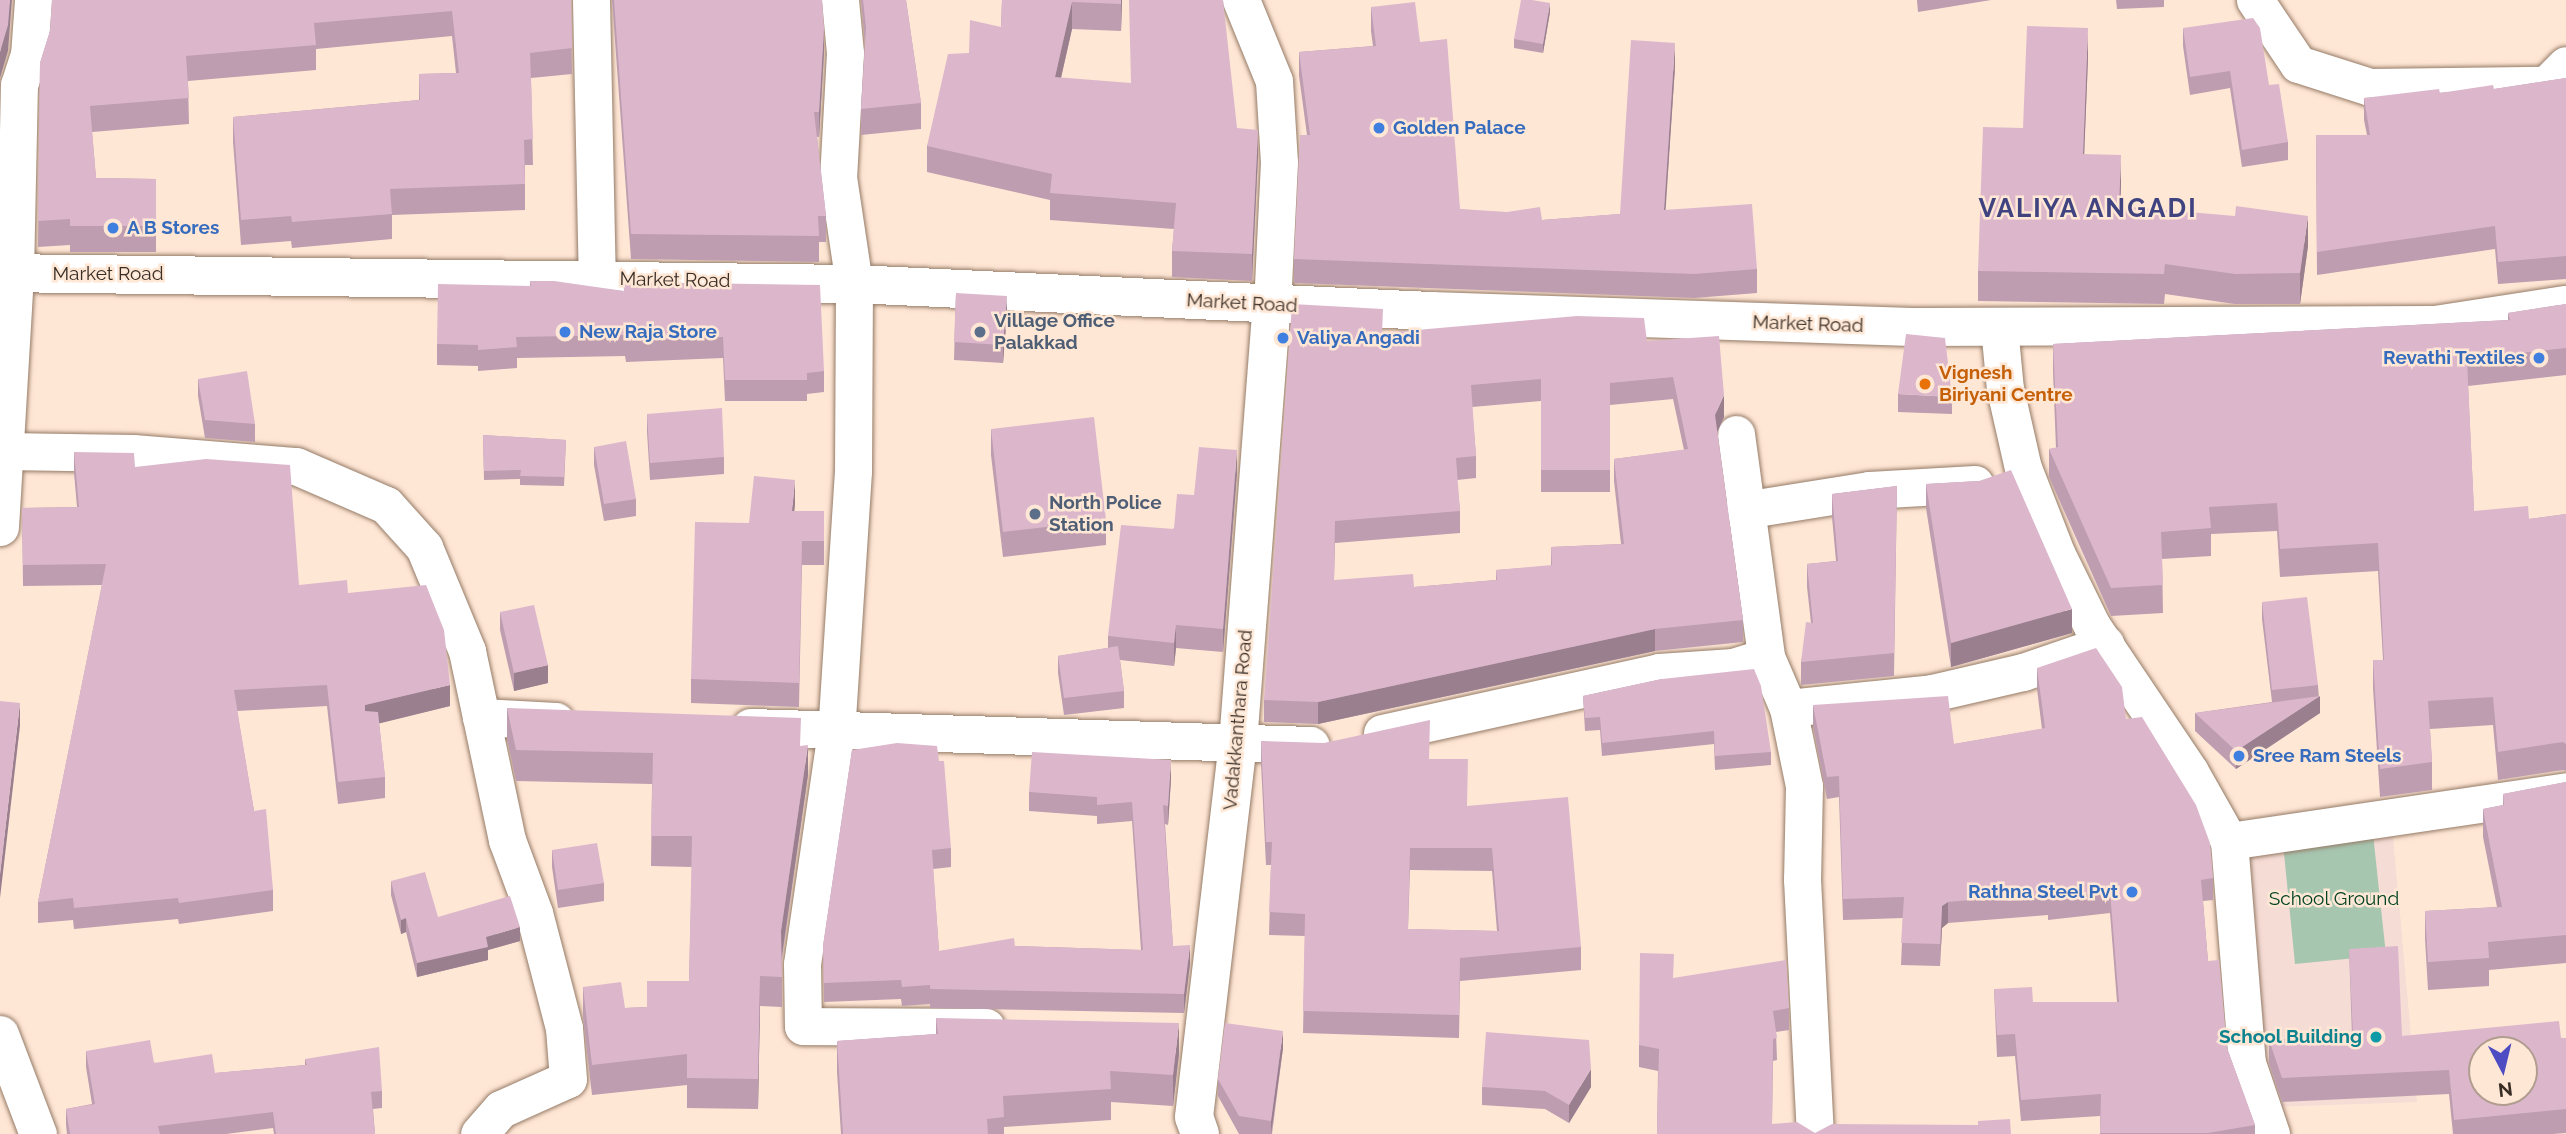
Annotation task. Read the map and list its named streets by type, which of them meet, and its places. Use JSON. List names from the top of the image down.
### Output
{
  "streets": {
    "main road": ["Market Road", "Vadakkanthara Road"]
  },
  "crossings": [
    ["Market Road", "Vadakkanthara Road"]
  ],
  "districts": ["VALIYA ANGADI"],
  "parks": ["School Ground"],
  "places": [
    "Golden Palace",
    "A B Stores",
    "New Raja Store",
    "Village Office Palakkad",
    "Valiya Angadi",
    "Revathi Textiles",
    "Vignesh Biriyani Centre",
    "North Police Station",
    "Sree Ram Steels",
    "Rathna Steel Pvt",
    "School Building"
  ],
  "north": "bottom"
}
